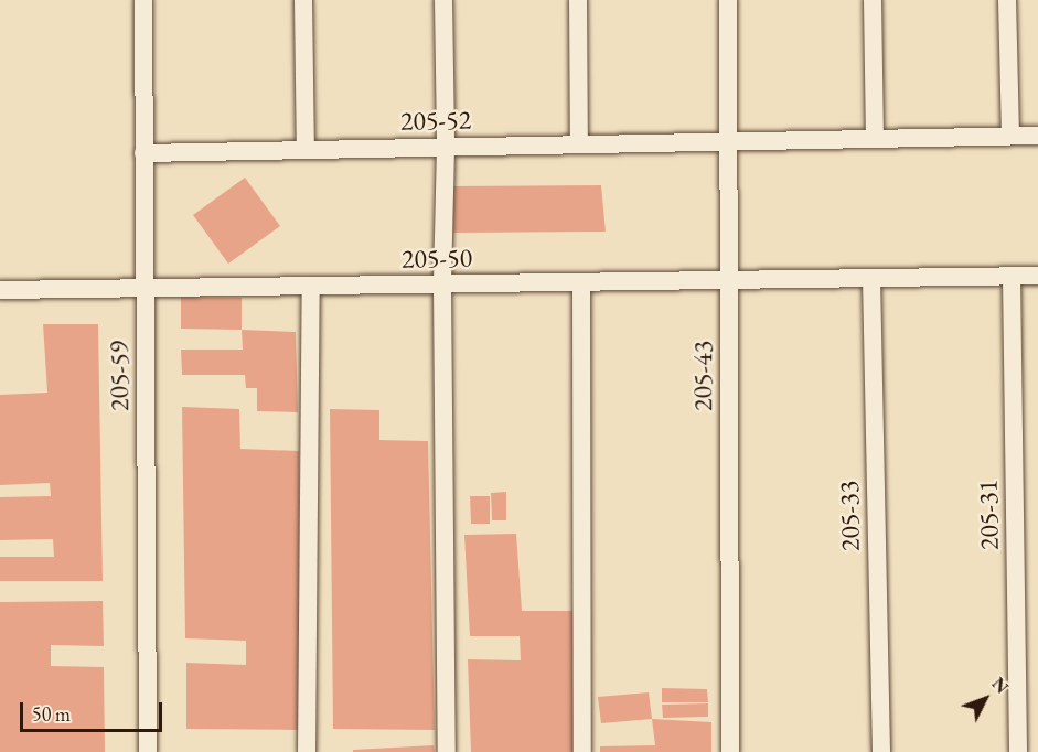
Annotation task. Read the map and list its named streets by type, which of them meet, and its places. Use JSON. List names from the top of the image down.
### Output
{
  "streets": {
    "street": [
      "205-52",
      "205-50",
      "205-59",
      "205-43",
      "205-31",
      "205-33"
    ]
  },
  "crossings": [
    ["205-52", "205-59"],
    ["205-52", "205-43"],
    ["205-50", "205-59"],
    ["205-50", "205-43"],
    ["205-50", "205-31"],
    ["205-50", "205-33"]
  ],
  "scale_bar": "50 m",
  "north": "top right"
}
